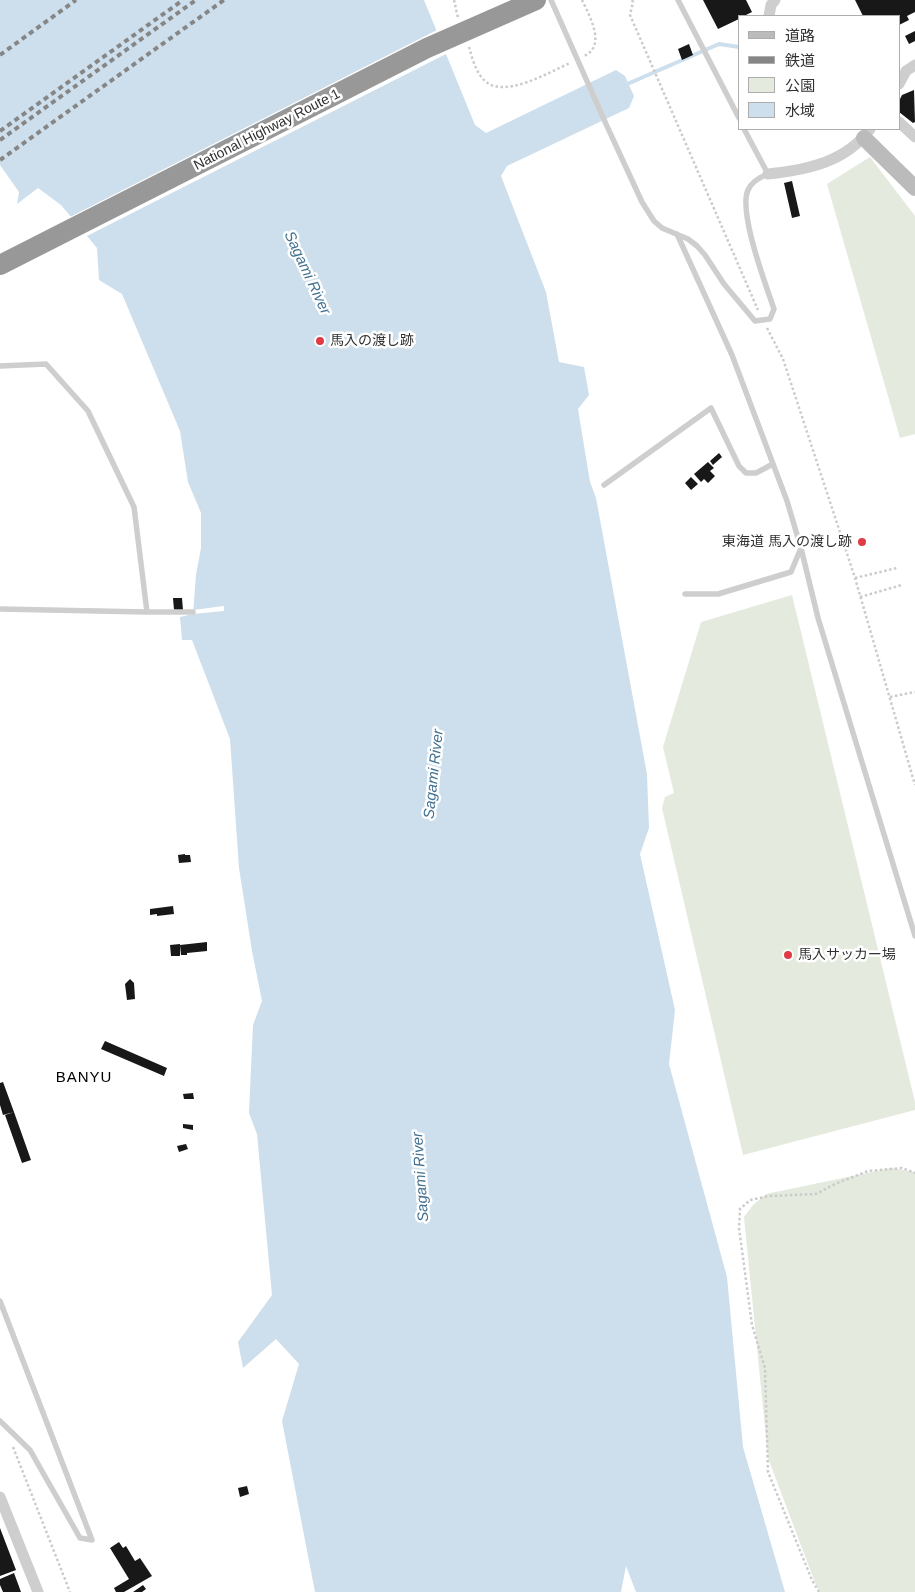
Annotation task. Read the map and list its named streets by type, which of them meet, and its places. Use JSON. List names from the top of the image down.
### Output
{
  "streets": {
    "highway": ["National Highway Route 1"]
  },
  "districts": ["BANYU"],
  "water": ["Sagami River"],
  "places": ["馬入の渡し跡", "東海道 馬入の渡し跡", "馬入サッカー場"],
  "legend": [
    "道路",
    "鉄道",
    "公園",
    "水域"
  ]
}
